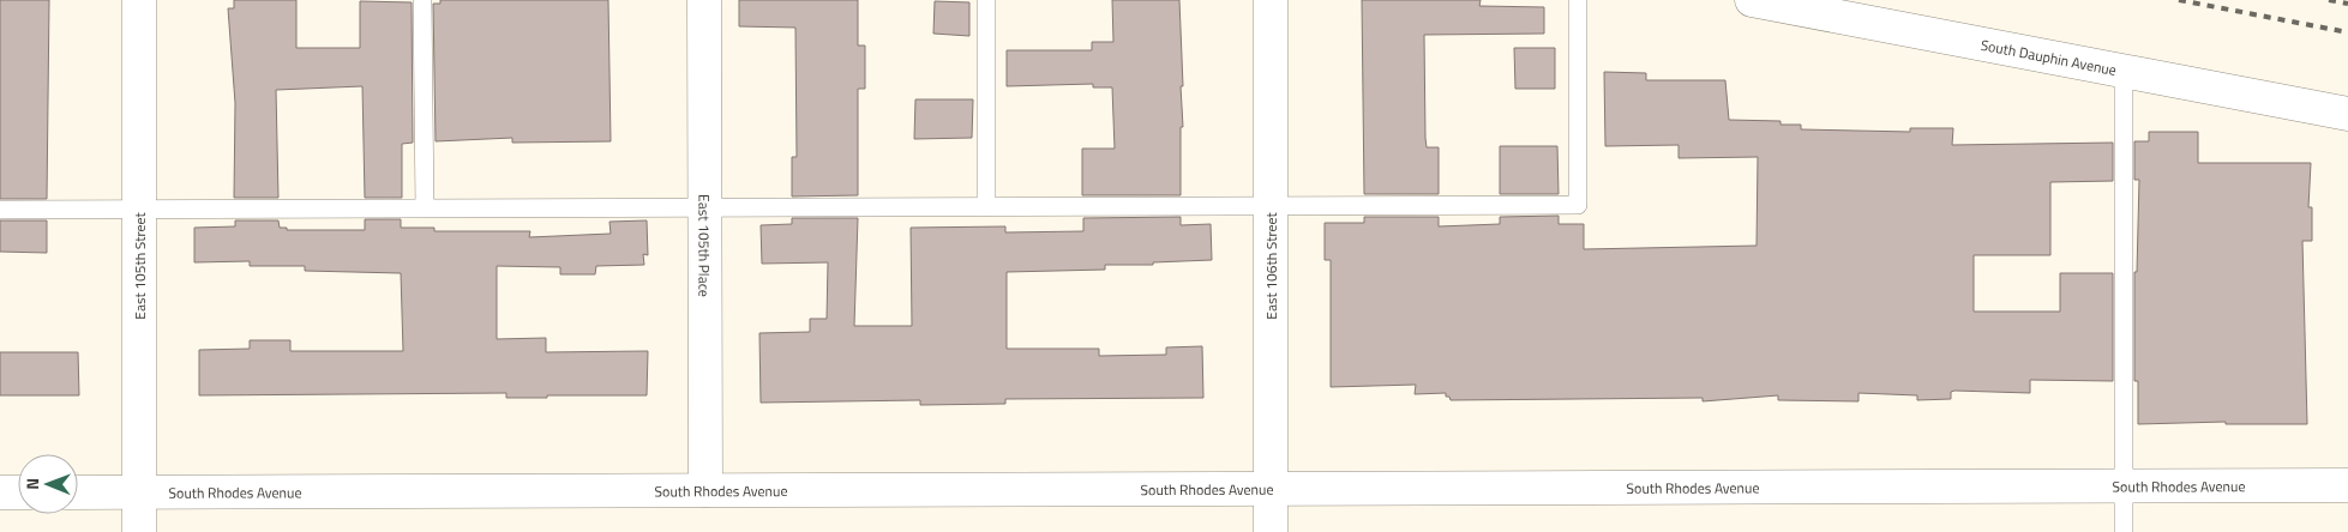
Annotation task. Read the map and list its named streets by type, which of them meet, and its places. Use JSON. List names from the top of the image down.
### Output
{
  "streets": {
    "street": [
      "South Dauphin Avenue",
      "East 105th Place",
      "East 105th Street",
      "East 106th Street",
      "South Rhodes Avenue"
    ]
  },
  "crossings": [
    ["East 105th Place", "South Rhodes Avenue"],
    ["East 105th Street", "South Rhodes Avenue"],
    ["East 106th Street", "South Rhodes Avenue"]
  ],
  "north": "left"
}
